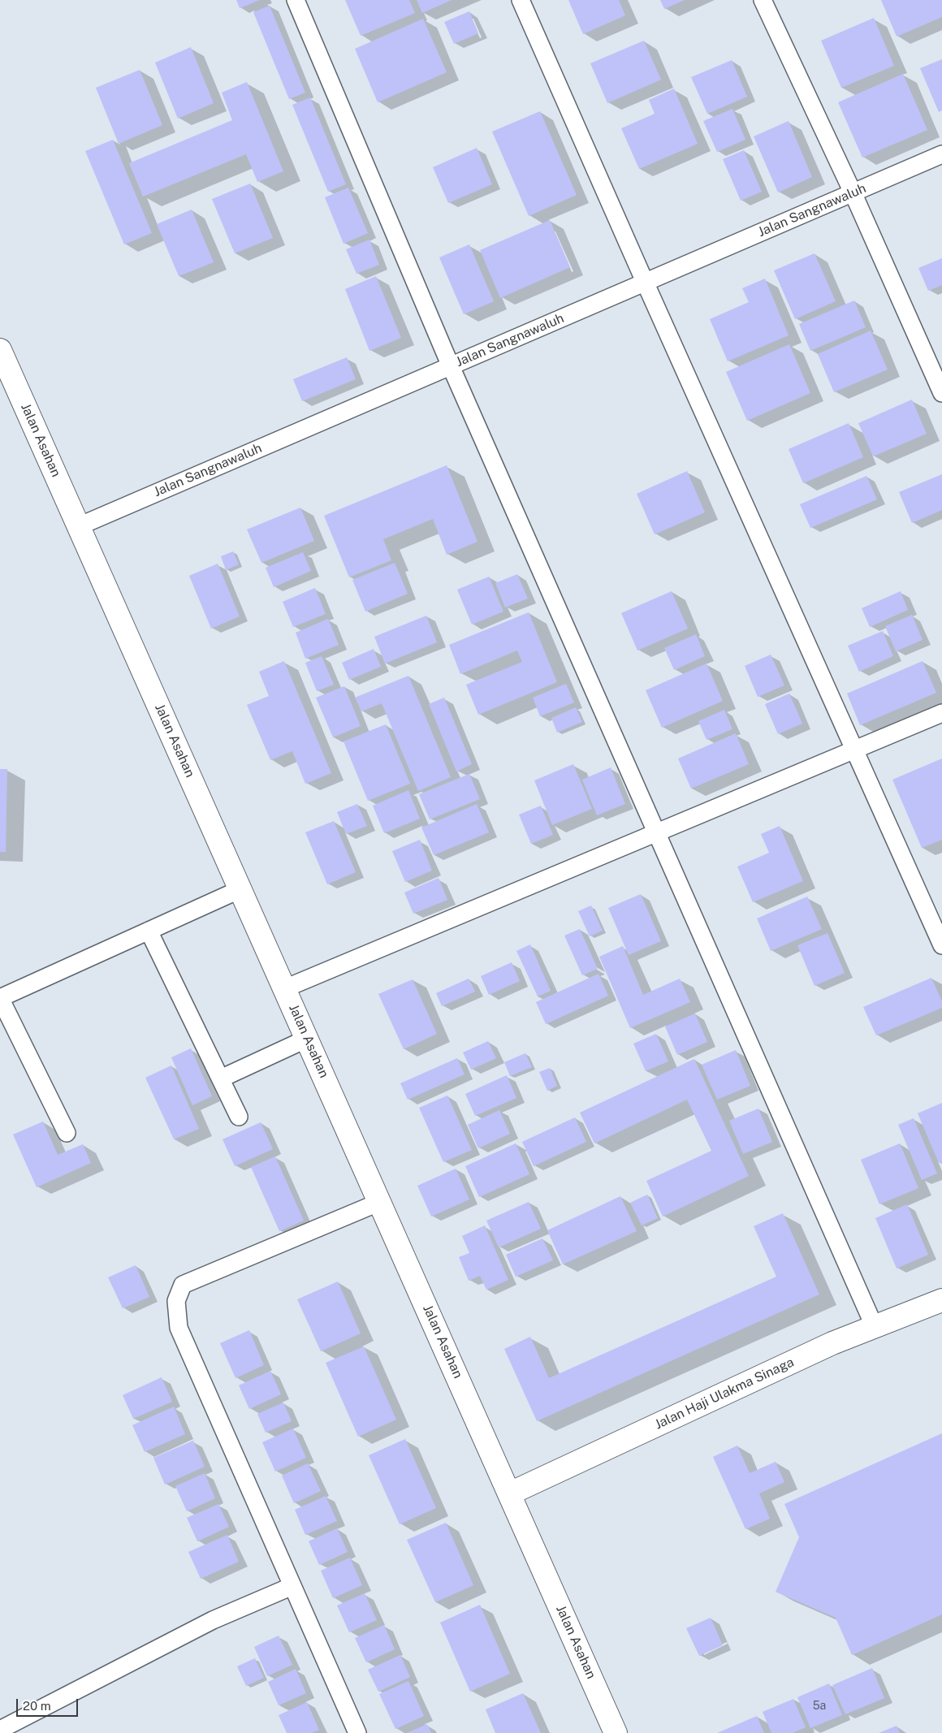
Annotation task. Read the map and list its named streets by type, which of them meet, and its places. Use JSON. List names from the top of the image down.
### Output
{
  "streets": {
    "main road": ["Jalan Asahan", "Jalan Haji Ulakma Sinaga"],
    "street": ["Jalan Sangnawaluh"]
  },
  "crossings": [
    ["Jalan Sangnawaluh", "Jalan Asahan"],
    ["Jalan Asahan", "Jalan Haji Ulakma Sinaga"]
  ],
  "house_numbers": ["5a"],
  "scale_bar": "20 m"
}
